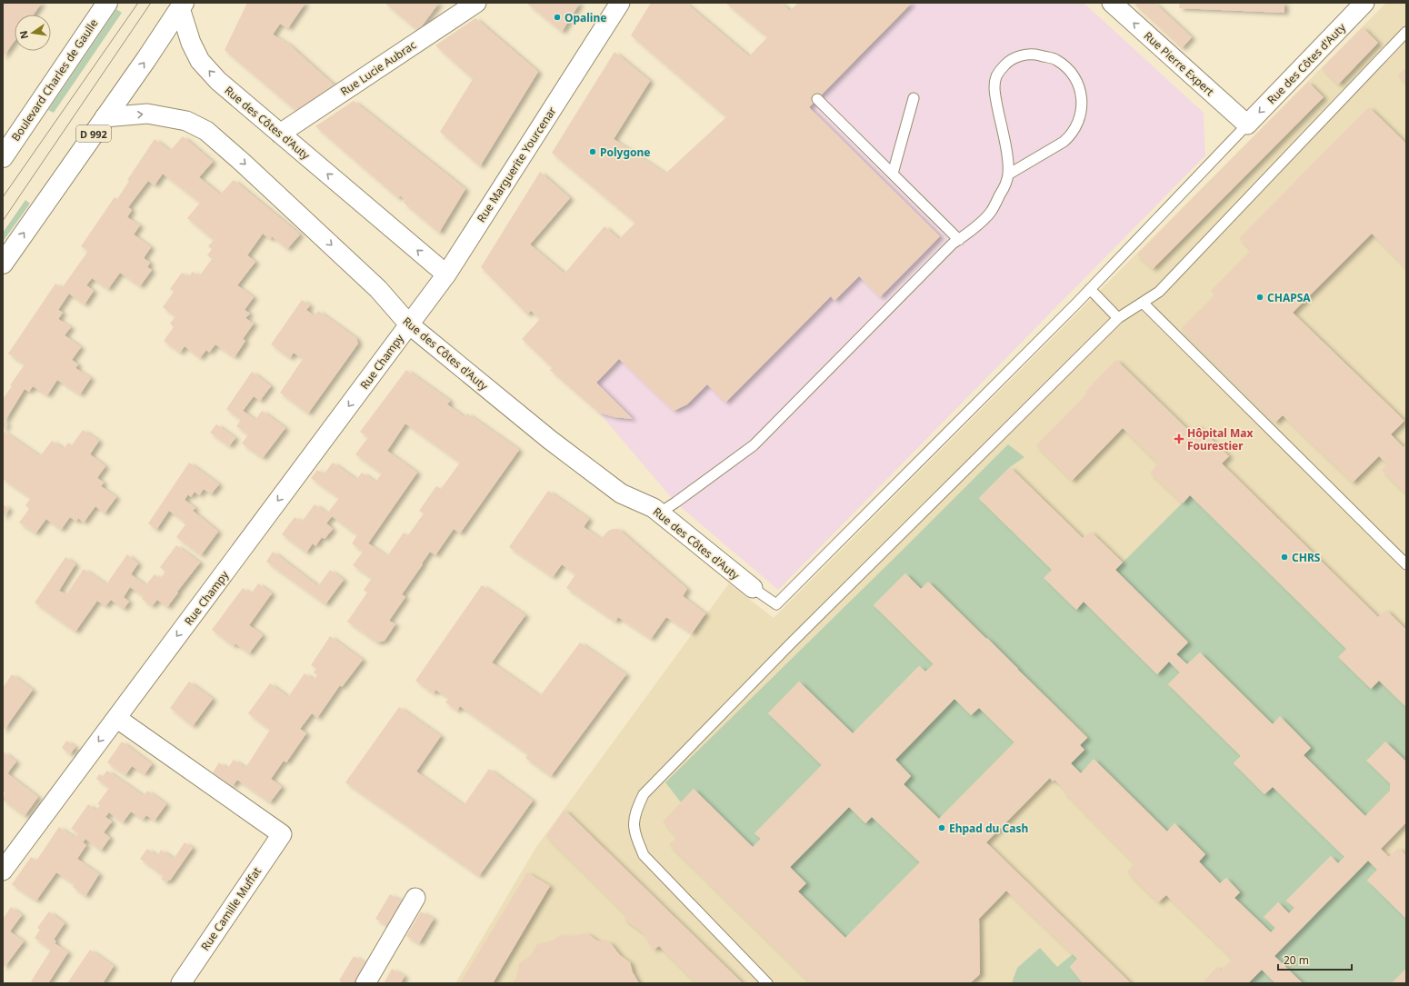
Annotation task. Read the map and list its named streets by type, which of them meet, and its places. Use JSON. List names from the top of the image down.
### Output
{
  "streets": {
    "main road": ["Boulevard Charles de Gaulle", "D 992"],
    "street": [
      "Rue Pierre Expert",
      "Rue des Côtes d'Auty",
      "Rue Lucie Aubrac",
      "Rue Marguerite Yourcenar",
      "Rue Champy",
      "Rue Camille Muffat"
    ]
  },
  "crossings": [
    ["Rue Pierre Expert", "Rue des Côtes d'Auty"],
    ["Rue des Côtes d'Auty", "Rue Lucie Aubrac"],
    ["Rue des Côtes d'Auty", "D 992"],
    ["Rue des Côtes d'Auty", "Rue Marguerite Yourcenar"],
    ["Rue des Côtes d'Auty", "Rue Champy"],
    ["Rue Marguerite Yourcenar", "Rue Champy"],
    ["Rue Champy", "Rue Camille Muffat"]
  ],
  "one_way": ["Rue Pierre Expert", "Rue Champy"],
  "places": {
    "other": [
      "Opaline",
      "Polygone",
      "CHAPSA",
      "CHRS",
      "Ehpad du Cash"
    ],
    "health": ["Hôpital Max Fourestier"]
  },
  "scale_bar": "20 m",
  "north": "left"
}
